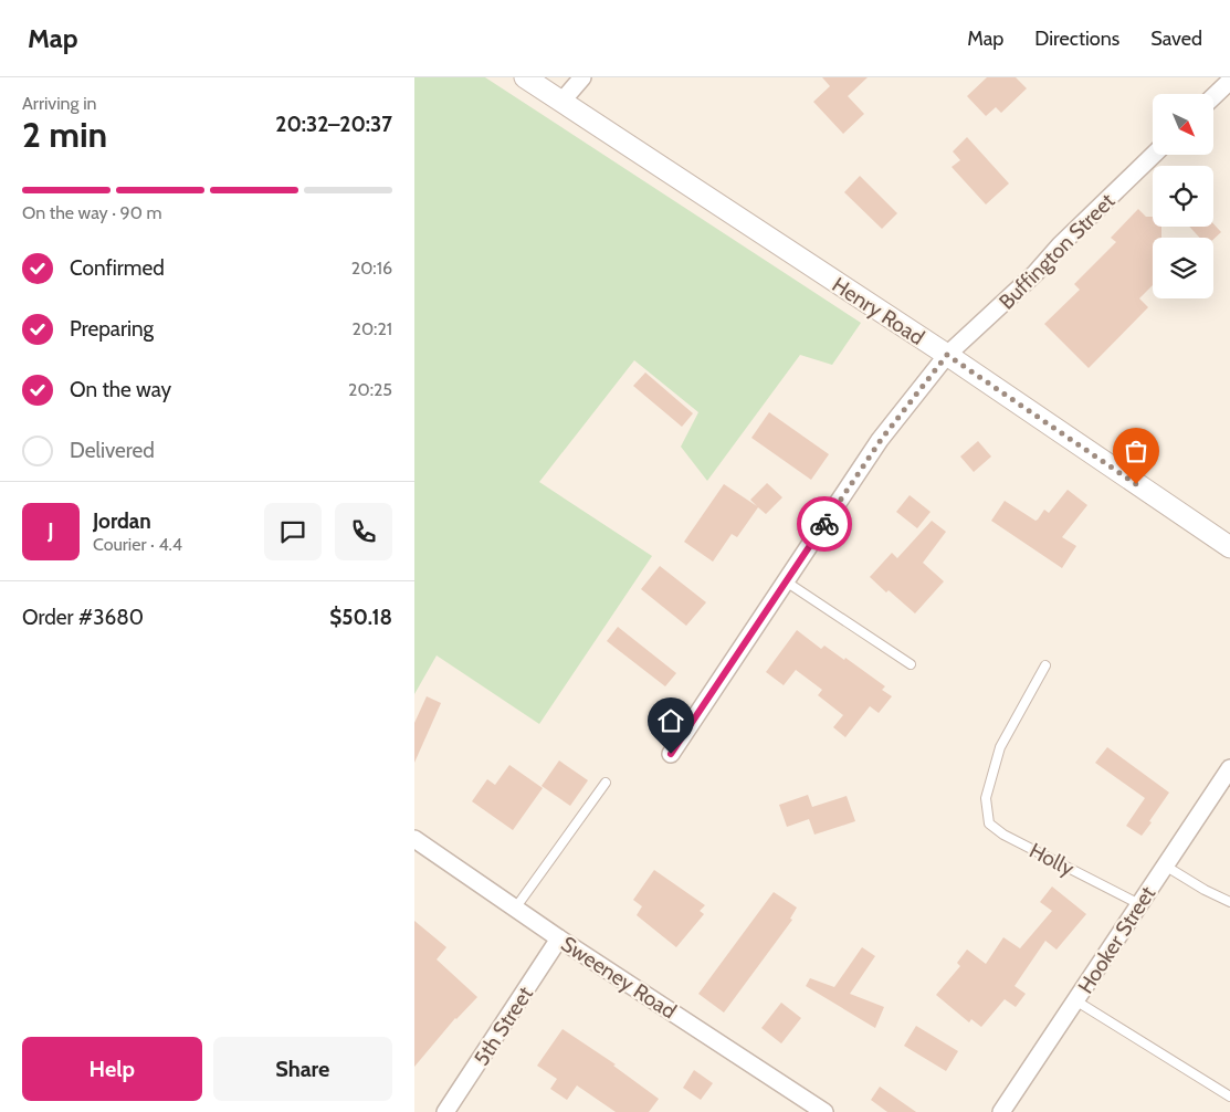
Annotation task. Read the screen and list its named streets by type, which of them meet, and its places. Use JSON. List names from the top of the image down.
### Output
{
  "streets": {
    "street": [
      "Buffington Street",
      "Henry Road",
      "Hooker Street",
      "Sweeney Road",
      "5th Street"
    ],
    "lane": ["Holly"]
  },
  "crossings": [
    ["Buffington Street", "Henry Road"],
    ["Holly", "Hooker Street"],
    ["Sweeney Road", "5th Street"]
  ],
  "north": "bottom right",
  "page": {
    "header": "Map",
    "nav": ["Map", "Directions", "Saved"],
    "heading": ["2 min", "Arriving in", "20:32–20:37"],
    "panel": [
      "Jordan",
      "Courier · 4.4",
      "Order #3680",
      "$50.18"
    ],
    "bar": "On the way · 90 m",
    "list": [
      ["Confirmed", "20:16"],
      ["Preparing", "20:21"],
      ["On the way", "20:25"],
      "Delivered"
    ],
    "round": "J",
    "buttons": ["Help", "Share"]
  }
}
